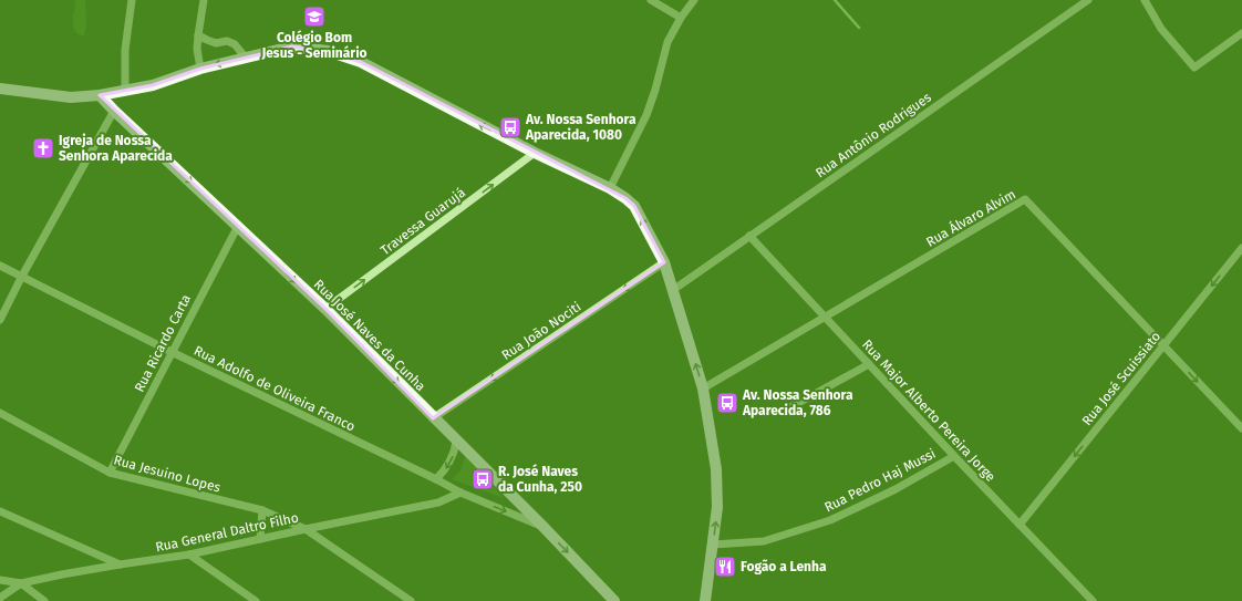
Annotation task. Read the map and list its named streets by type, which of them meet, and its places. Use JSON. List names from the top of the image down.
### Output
{
  "streets": {
    "main road": ["Rua José Naves da Cunha"],
    "street": [
      "Rua Antônio Rodrigues",
      "Rua Álvaro Alvim",
      "Travessa Guarujá",
      "Rua João Nociti",
      "Rua Ricardo Carta",
      "Rua José Scuissiato",
      "Rua Adolfo de Oliveira Franco",
      "Rua Major Alberto Pereira Jorge",
      "Rua Jesuino Lopes",
      "Rua Pedro Haj Mussi",
      "Rua General Daltro Filho"
    ]
  },
  "crossings": [
    ["Rua Antônio Rodrigues", "Rua Major Alberto Pereira Jorge"],
    ["Rua Álvaro Alvim", "Rua José Scuissiato"],
    ["Rua Álvaro Alvim", "Rua Major Alberto Pereira Jorge"],
    ["Travessa Guarujá", "Rua José Naves da Cunha"],
    ["Rua João Nociti", "Rua José Naves da Cunha"],
    ["Rua José Naves da Cunha", "Rua Ricardo Carta"],
    ["Rua José Naves da Cunha", "Rua Adolfo de Oliveira Franco"],
    ["Rua Ricardo Carta", "Rua Adolfo de Oliveira Franco"],
    ["Rua Ricardo Carta", "Rua Jesuino Lopes"],
    ["Rua José Scuissiato", "Rua Major Alberto Pereira Jorge"],
    ["Rua Adolfo de Oliveira Franco", "Rua General Daltro Filho"],
    ["Rua Major Alberto Pereira Jorge", "Rua Pedro Haj Mussi"],
    ["Rua Jesuino Lopes", "Rua General Daltro Filho"]
  ],
  "one_way": [
    "Travessa Guarujá",
    "Rua João Nociti",
    "Rua José Naves da Cunha",
    "Rua José Scuissiato"
  ],
  "places": {
    "school or university": ["Colégio Bom Jesus - Seminário"],
    "bus stop": ["Av. Nossa Senhora Aparecida, 1080", "Av. Nossa Senhora Aparecida, 786", "R. José Naves da Cunha, 250"],
    "church": ["Igreja de Nossa Senhora Aparecida"],
    "restaurant": ["Fogão a Lenha"]
  }
}
